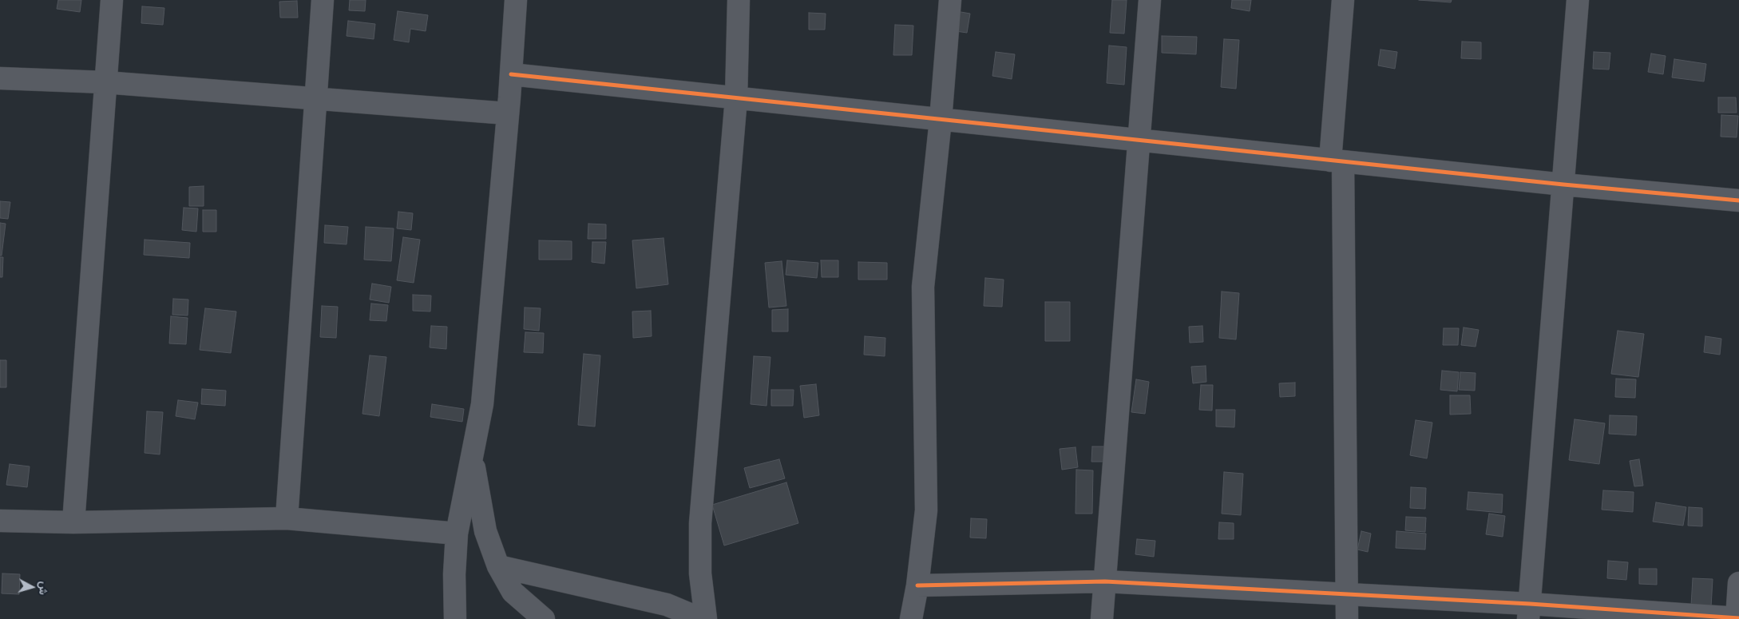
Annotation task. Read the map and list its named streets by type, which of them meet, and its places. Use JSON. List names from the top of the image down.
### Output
{
  "north": "right"
}
